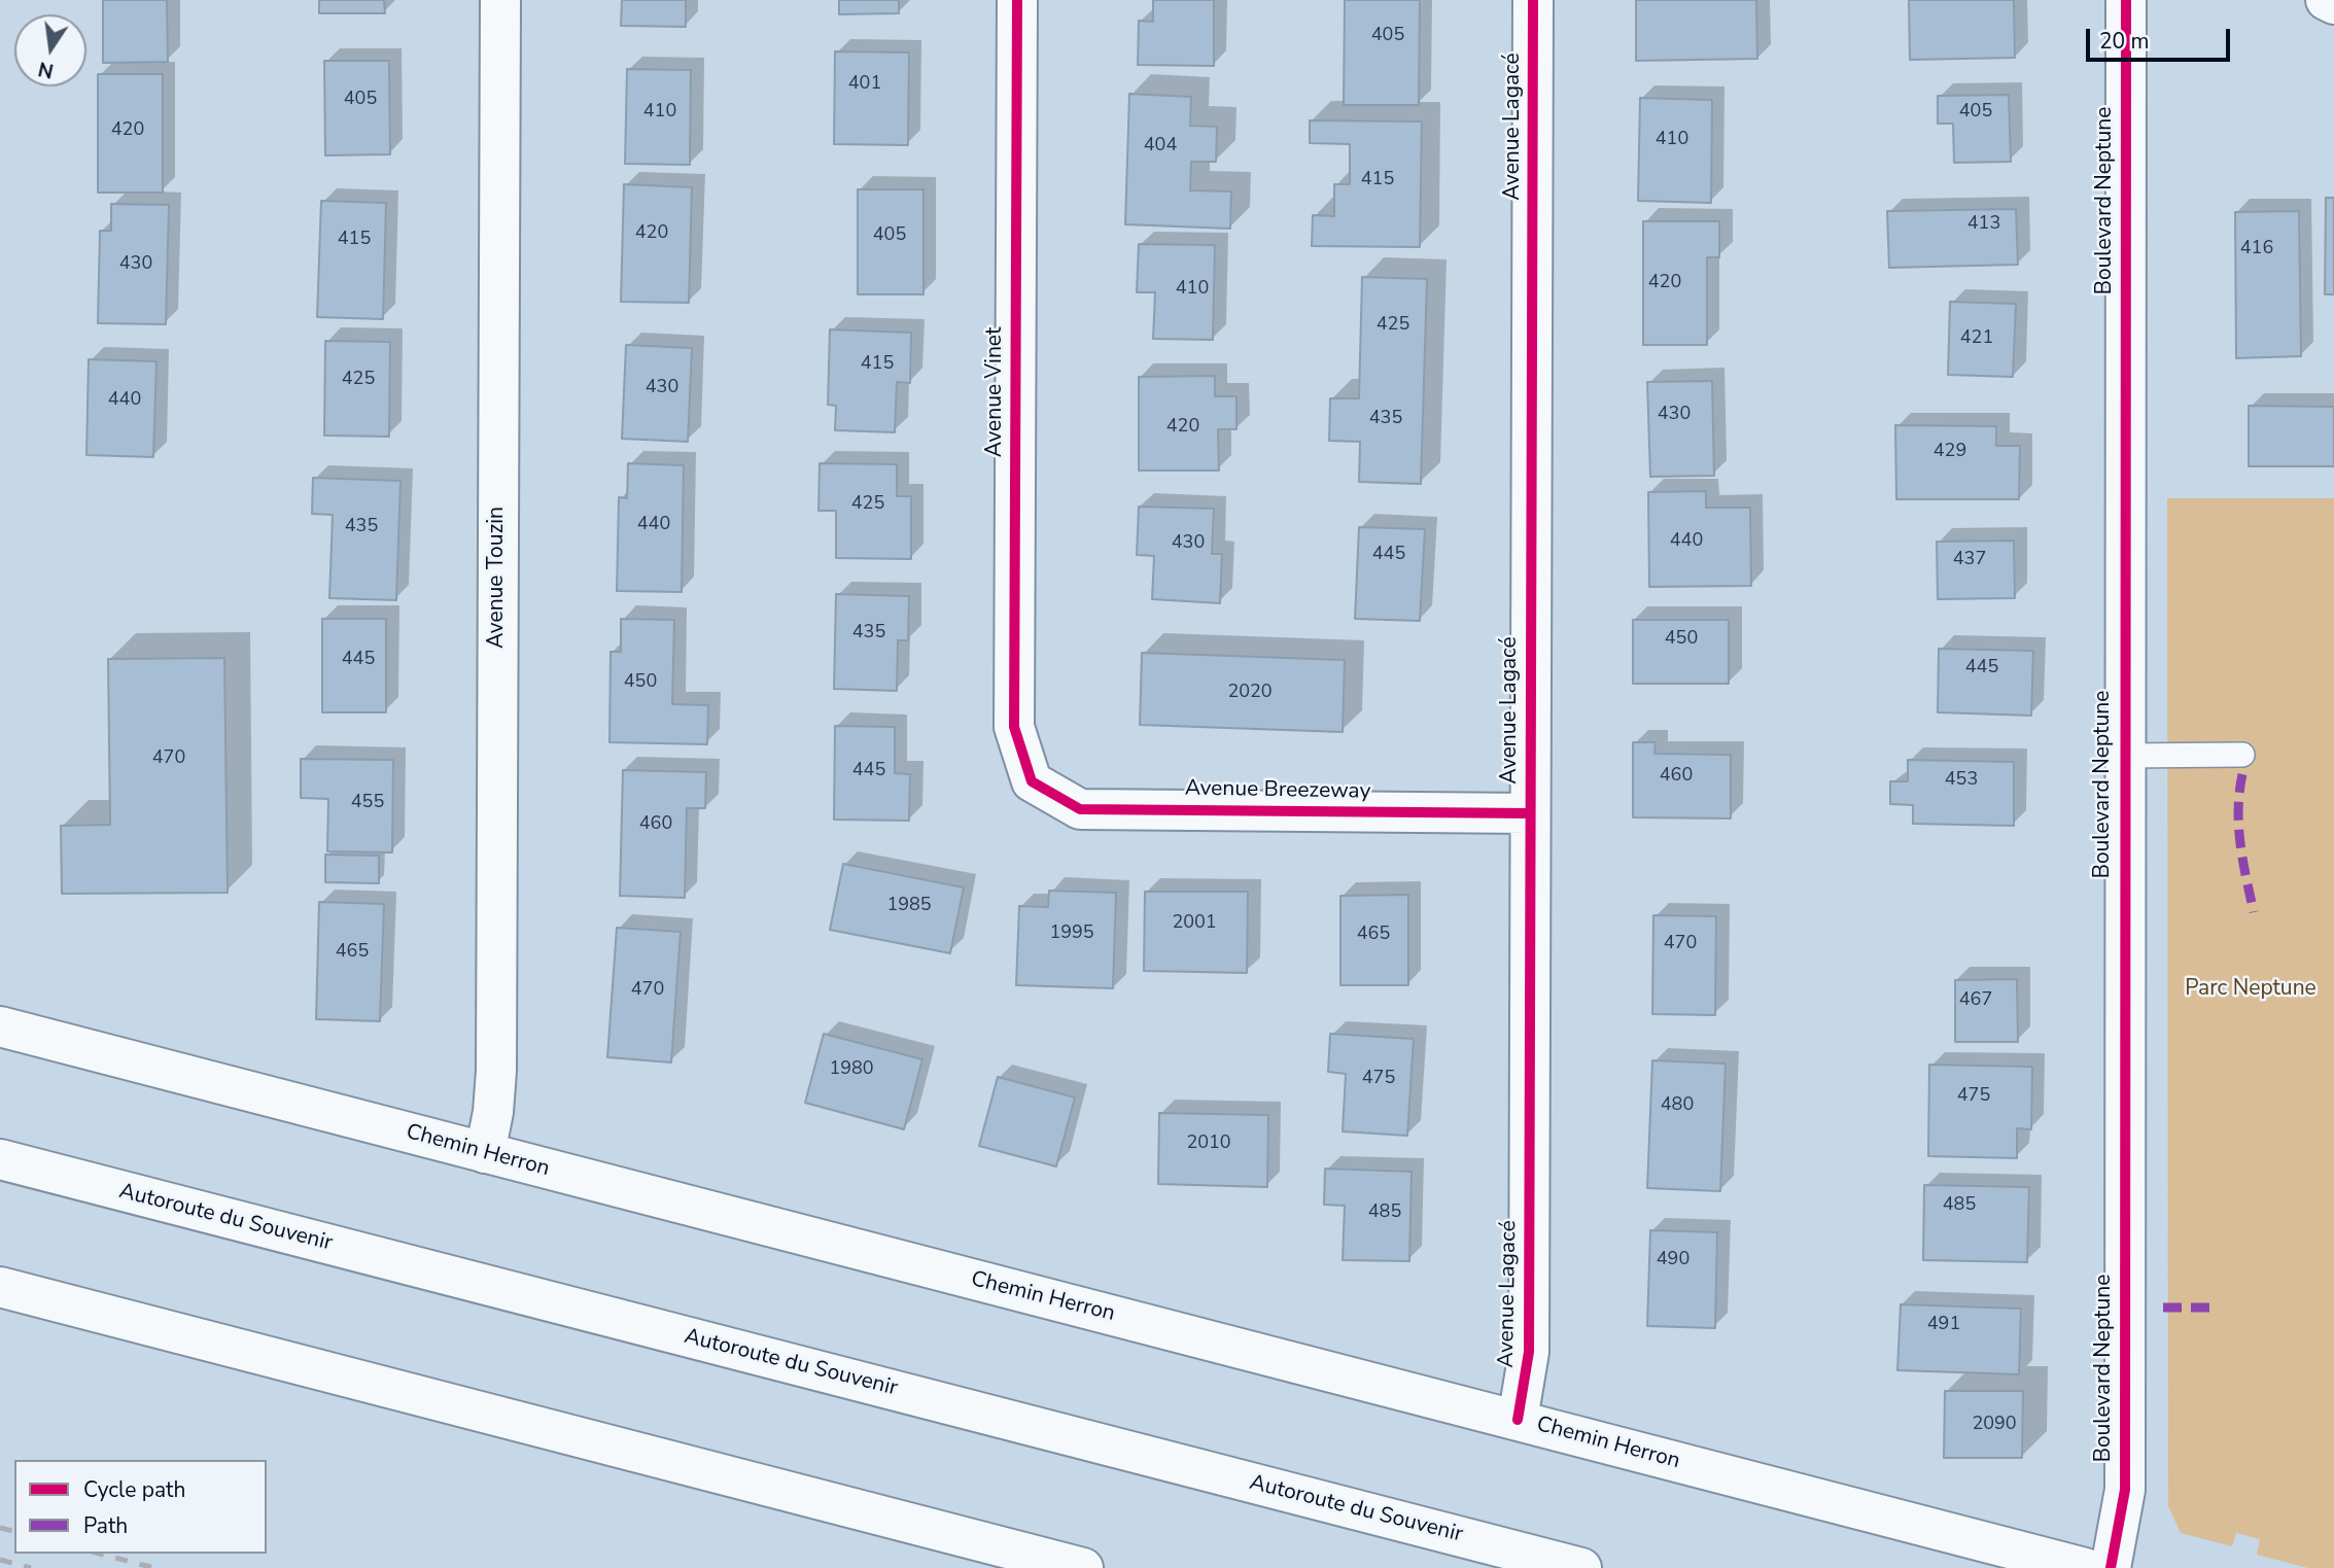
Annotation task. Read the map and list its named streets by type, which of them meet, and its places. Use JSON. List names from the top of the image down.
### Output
{
  "streets": {
    "main road": [
      "Avenue Lagacé",
      "Boulevard Neptune",
      "Avenue Vinet",
      "Avenue Touzin",
      "Avenue Breezeway",
      "Chemin Herron",
      "Autoroute du Souvenir"
    ]
  },
  "crossings": [
    ["Avenue Lagacé", "Avenue Breezeway"],
    ["Avenue Lagacé", "Chemin Herron"],
    ["Avenue Vinet", "Avenue Breezeway"],
    ["Avenue Touzin", "Chemin Herron"]
  ],
  "parks": ["Parc Neptune"],
  "house_numbers": [
    "405",
    "401",
    "405",
    "410",
    "405",
    "420",
    "410",
    "404",
    "415",
    "413",
    "420",
    "405",
    "415",
    "416",
    "430",
    "420",
    "410",
    "425",
    "421",
    "415",
    "425",
    "430",
    "440",
    "430",
    "435",
    "420",
    "429",
    "425",
    "440",
    "435",
    "440",
    "430",
    "445",
    "437",
    "435",
    "450",
    "445",
    "445",
    "450",
    "2020",
    "470",
    "445",
    "460",
    "453",
    "455",
    "460",
    "1985",
    "2001",
    "1995",
    "465",
    "470",
    "465",
    "470",
    "467",
    "1980",
    "475",
    "475",
    "480",
    "2010",
    "485",
    "485",
    "490",
    "491",
    "2090"
  ],
  "legend": ["Cycle path", "Path"],
  "scale_bar": "20 m",
  "north": "bottom"
}
